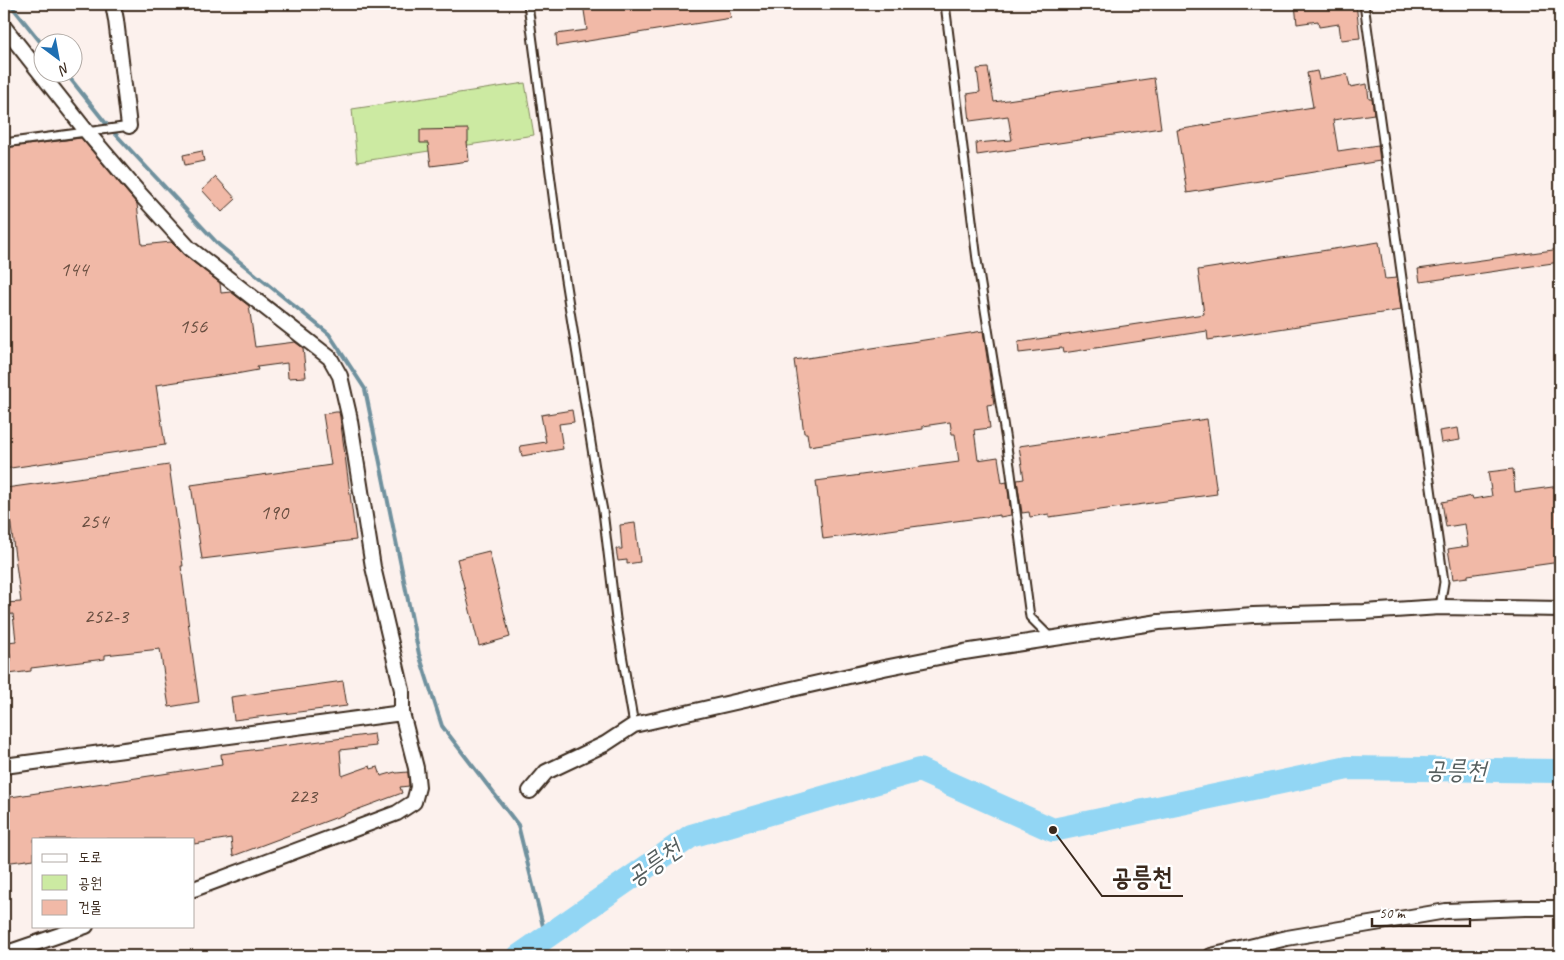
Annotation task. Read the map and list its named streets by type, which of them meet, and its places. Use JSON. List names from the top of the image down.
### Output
{
  "water": ["공릉천"],
  "places": ["공릉천"],
  "house_numbers": [
    "144",
    "156",
    "190",
    "254",
    "252-3",
    "223"
  ],
  "legend": ["도로", "공원", "건물"],
  "scale_bar": "50 m",
  "north": "bottom right"
}
